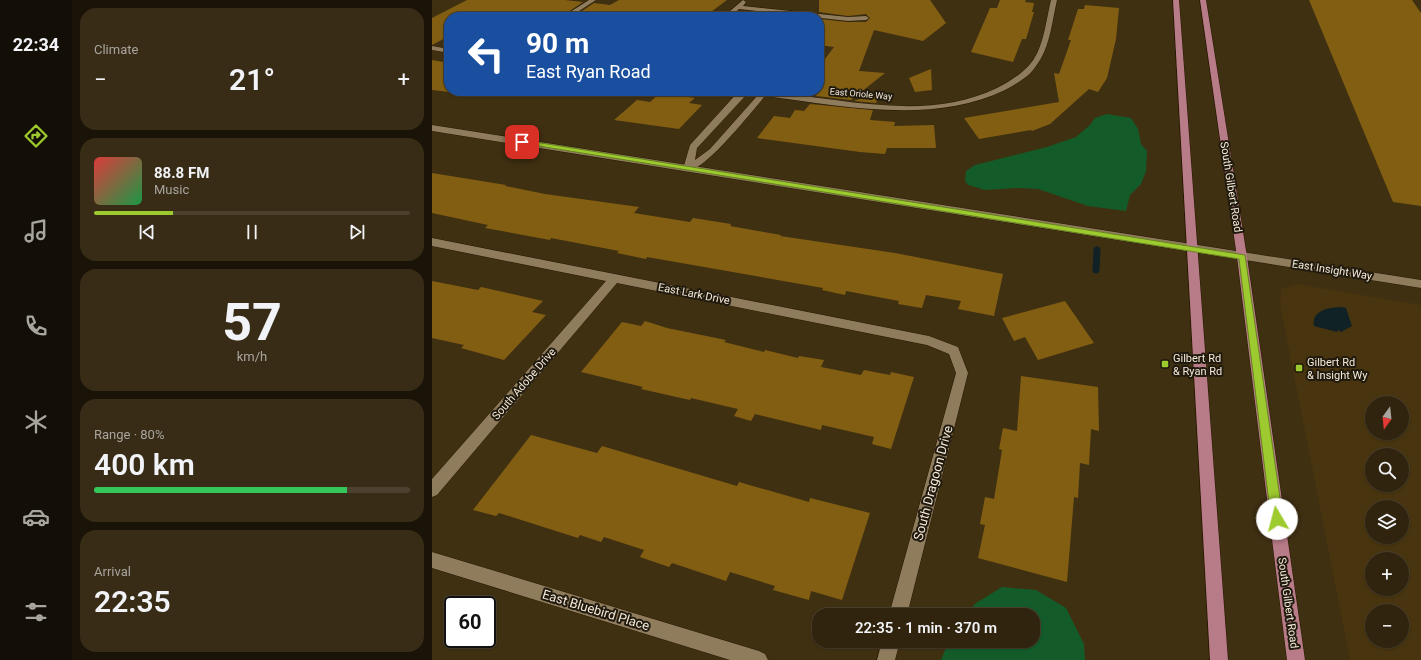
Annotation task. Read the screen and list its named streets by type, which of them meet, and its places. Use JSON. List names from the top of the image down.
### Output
{
  "streets": {
    "main road": ["South Gilbert Road"],
    "street": [
      "East Oriole Way",
      "East Insight Way",
      "East Lark Drive",
      "South Adobe Drive",
      "South Dragoon Drive",
      "East Bluebird Place"
    ]
  },
  "crossings": [
    ["South Gilbert Road", "East Insight Way"],
    ["East Lark Drive", "South Adobe Drive"],
    ["East Lark Drive", "South Dragoon Drive"]
  ],
  "places": {
    "transit": ["Gilbert Rd & Ryan Rd", "Gilbert Rd & Insight Wy"]
  },
  "north": "bottom",
  "page": {
    "tabs": "22:34",
    "tile": [
      "Climate",
      ["57", "km/h"],
      ["Range · 80%", "400 km"],
      ["Arrival", "22:35"]
    ],
    "turn": ["90 m", "East Ryan Road"],
    "heat": ["−", "21°", "+"],
    "song": ["88.8 FM", "Music"],
    "map_buttons": ["+", "−"],
    "limit": "60",
    "trip": "22:35 · 1 min · 370 m"
  }
}
